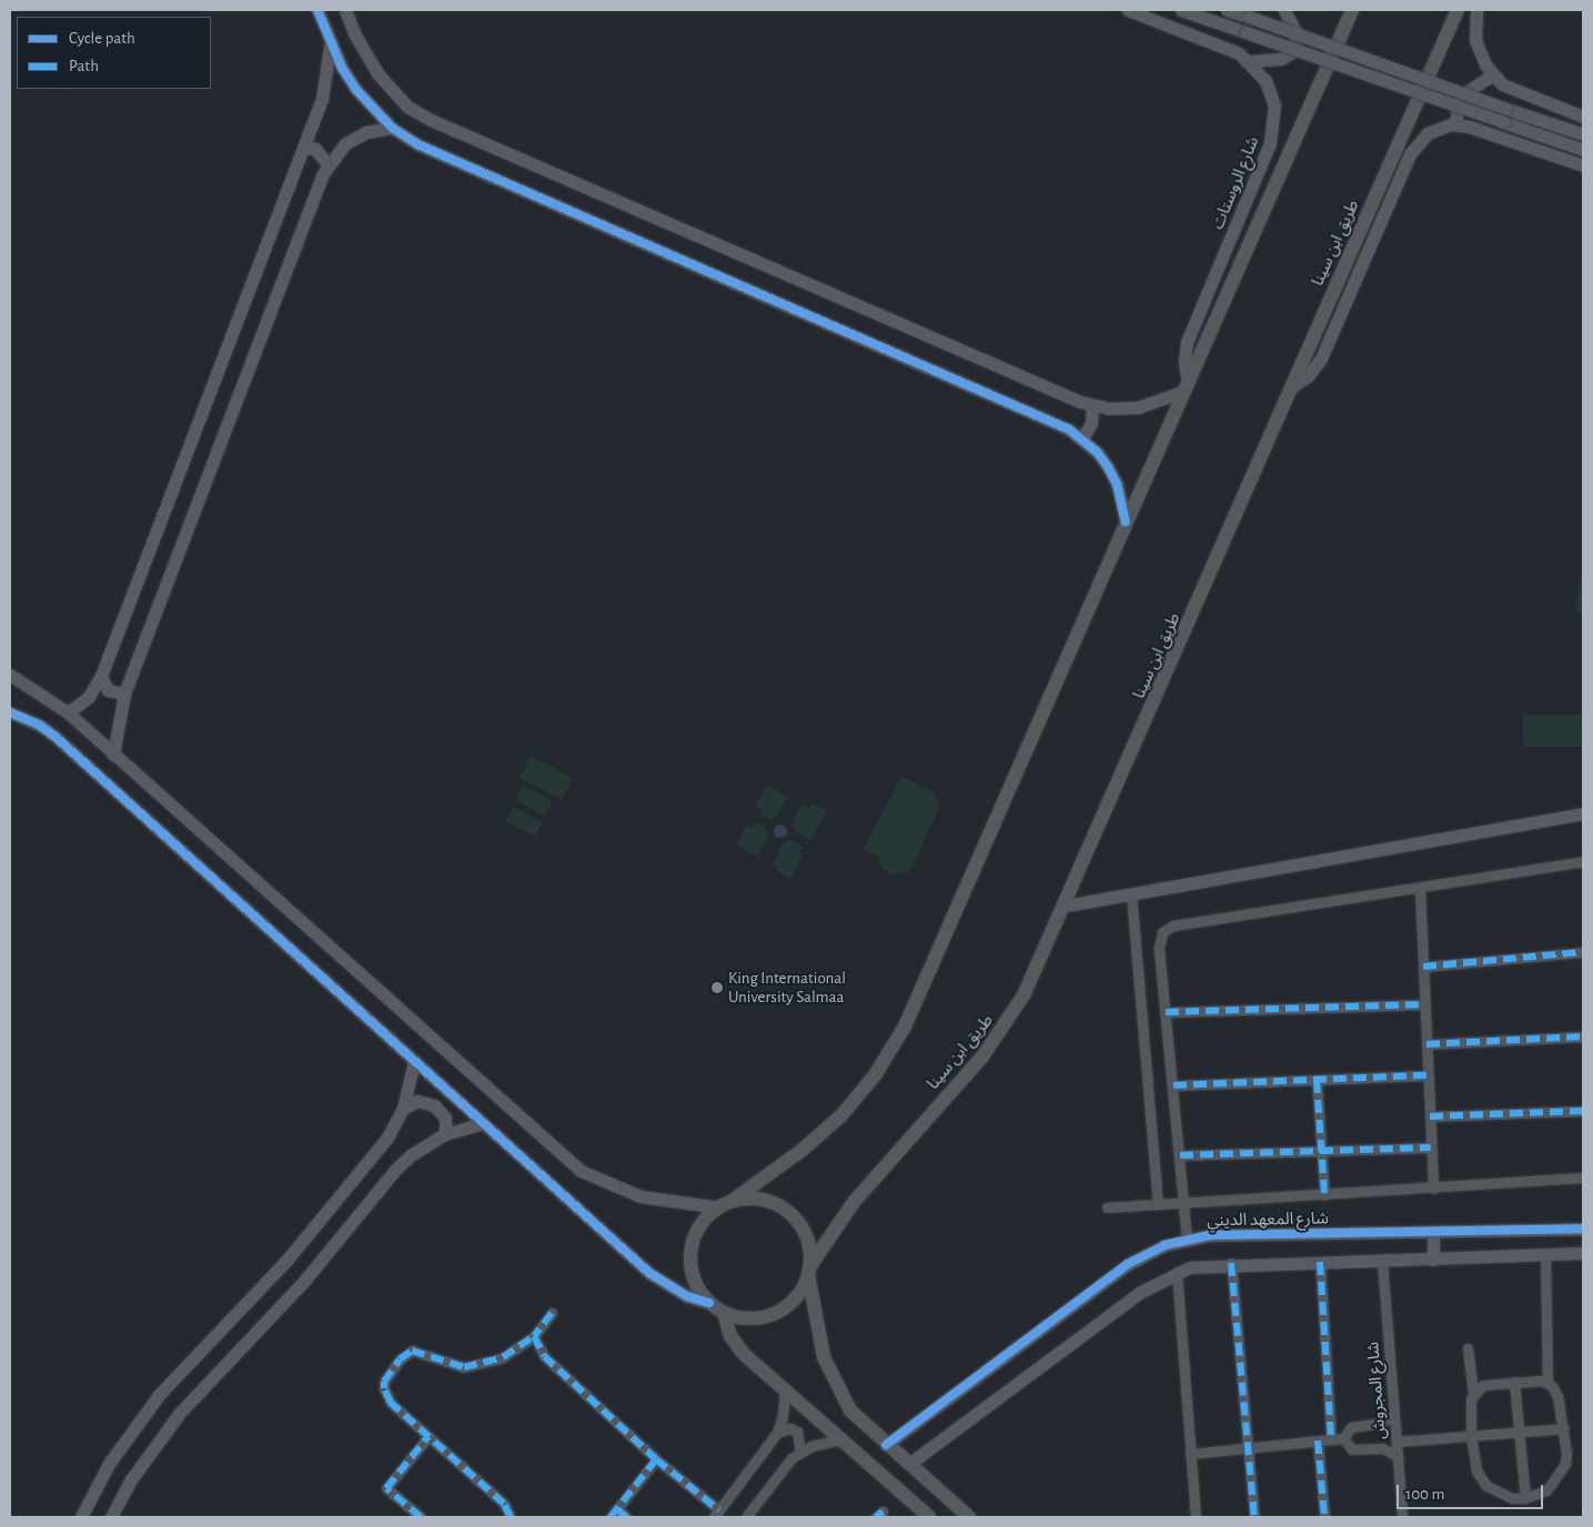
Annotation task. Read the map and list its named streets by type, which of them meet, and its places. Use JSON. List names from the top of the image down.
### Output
{
  "streets": {
    "main road": ["طريق ابن سينا"],
    "street": ["شارع الروستات", "شارع المعهد الديني", "شارع المجروش"]
  },
  "places": ["King International University Salmaa"],
  "legend": ["Cycle path", "Path"],
  "scale_bar": "100 m"
}
